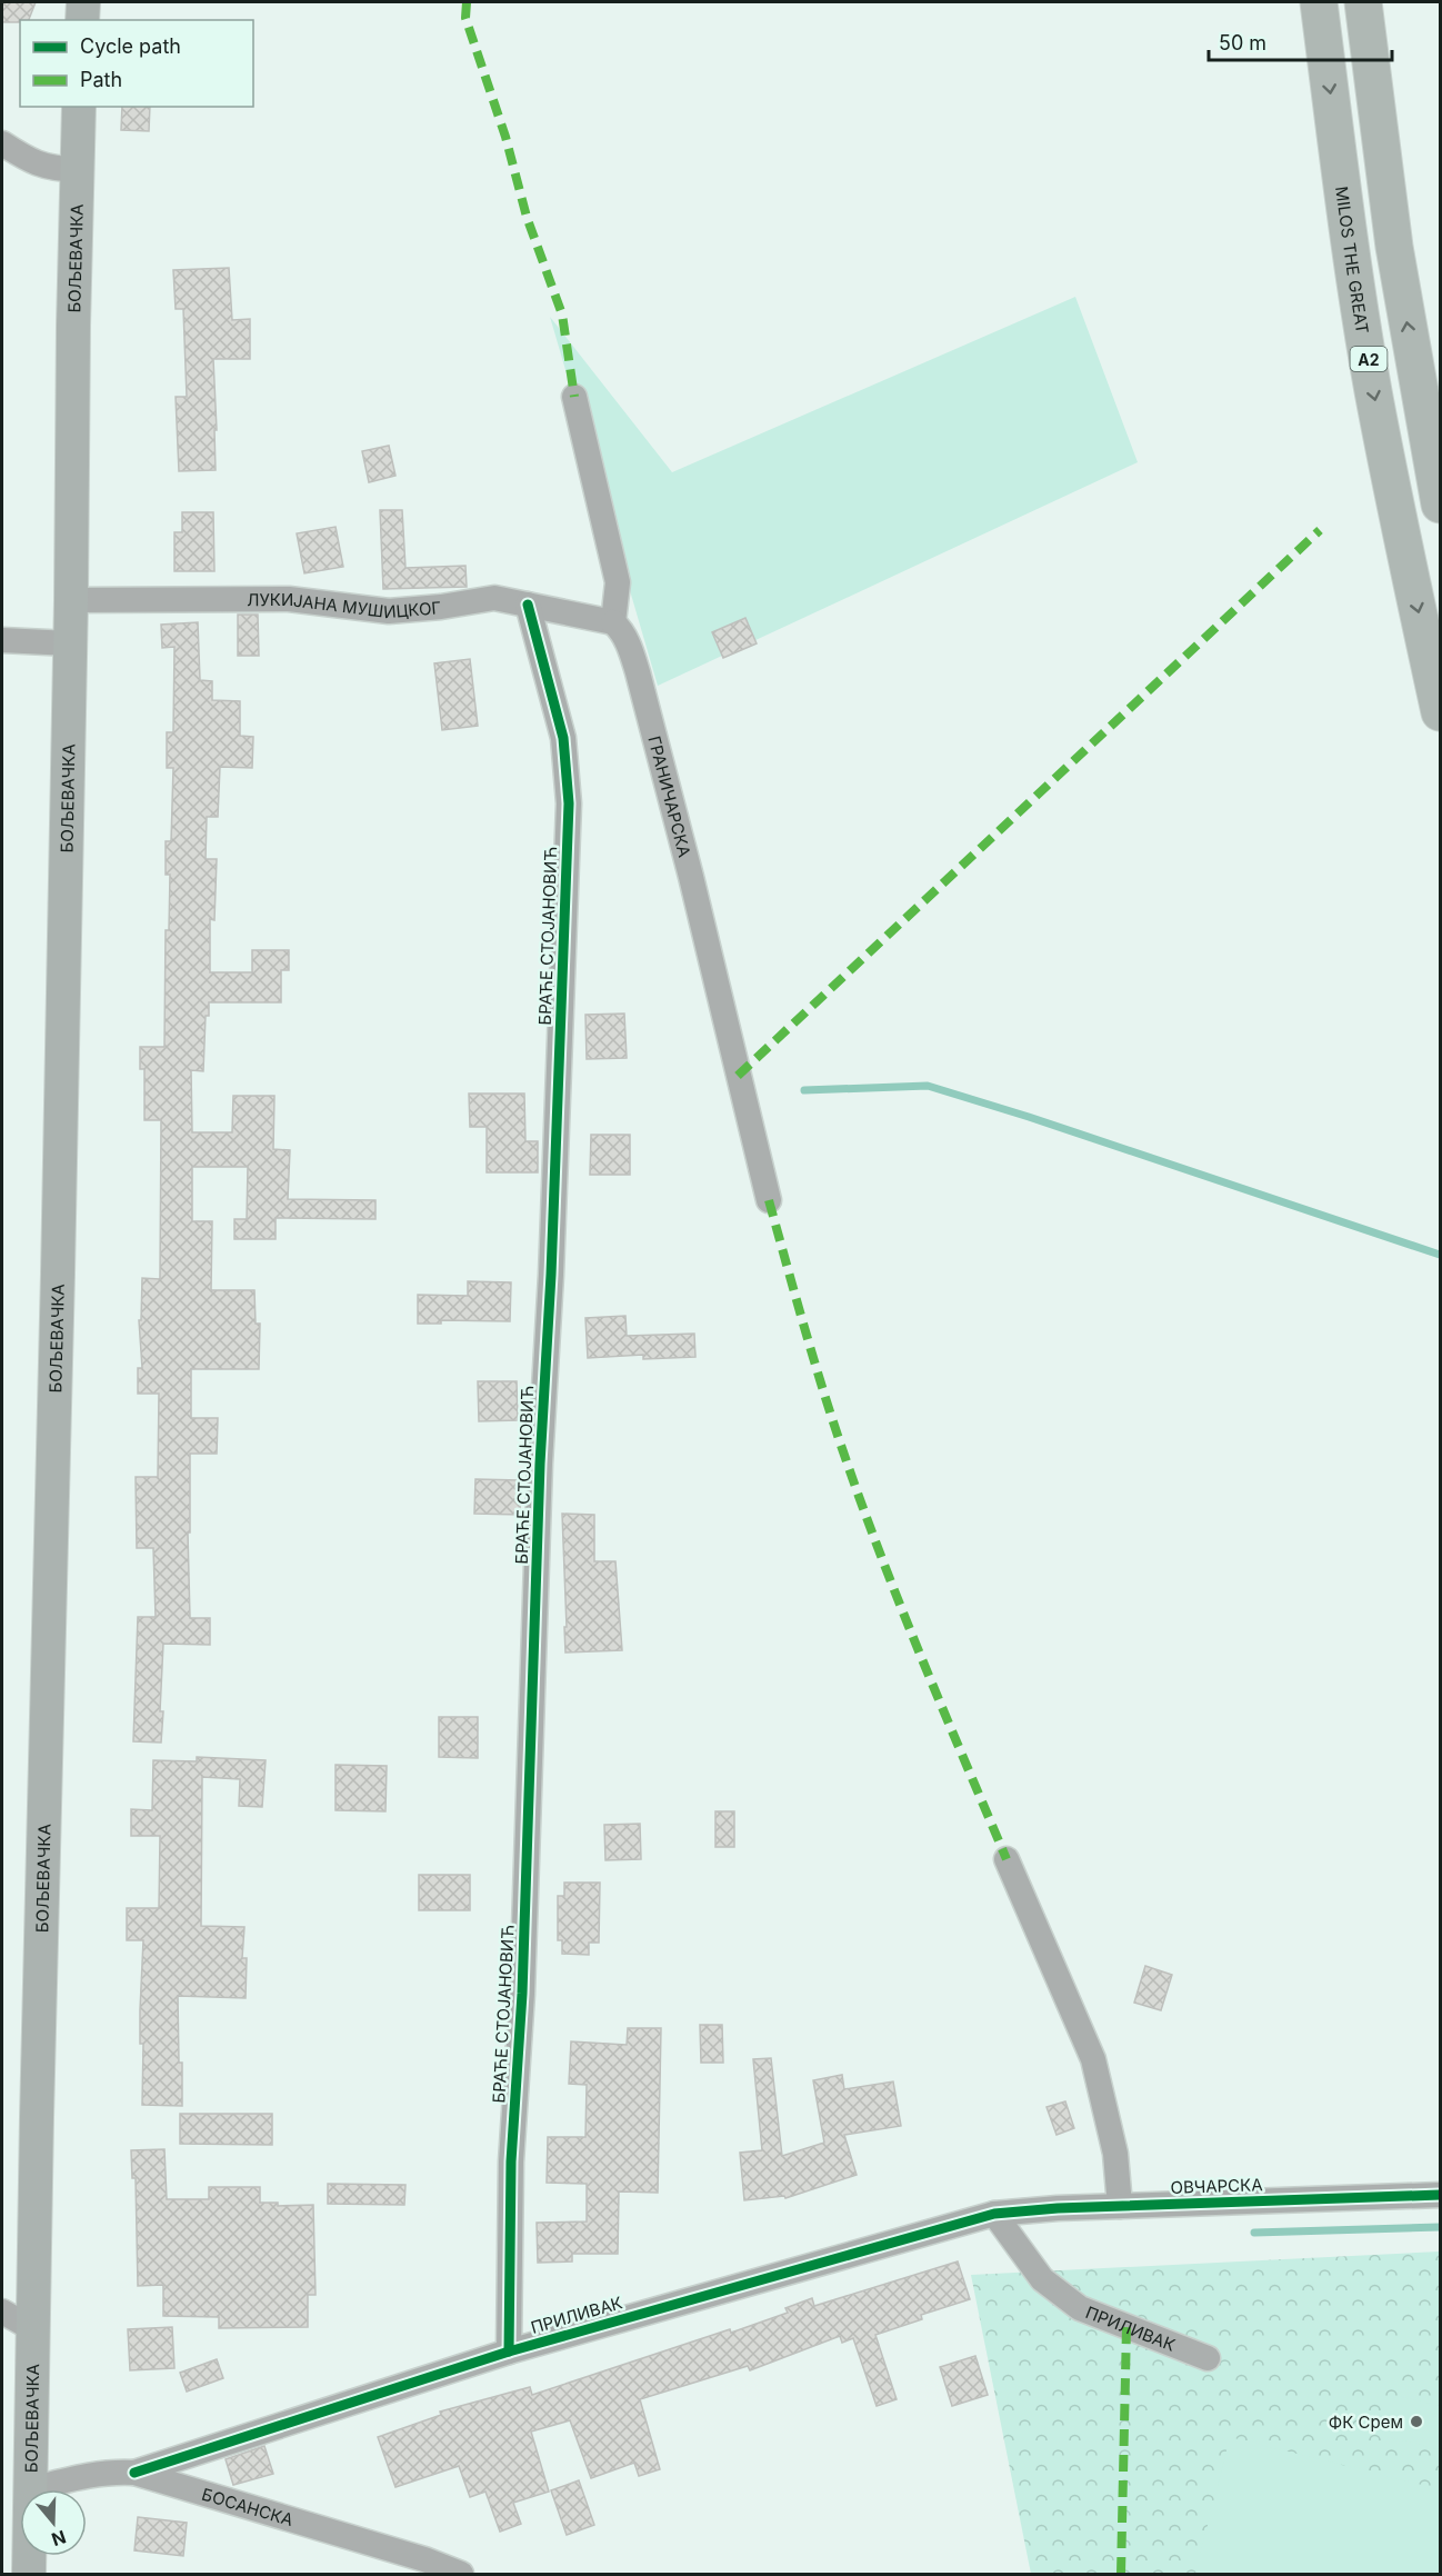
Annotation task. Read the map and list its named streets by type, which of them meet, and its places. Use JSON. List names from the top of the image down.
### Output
{
  "streets": {
    "highway": ["MILOS THE GREAT", "A2"],
    "main road": ["БОЉЕВАЧКА"],
    "street": [
      "ЛУКИЈАНА МУШИЦКОГ",
      "ГРАНИЧАРСКА",
      "БРАЋЕ СТОЈАНОВИЋ",
      "ОВЧАРСКА",
      "ПРИЛИВАК",
      "БОСАНСКА"
    ]
  },
  "crossings": [
    ["БОЉЕВАЧКА", "ЛУКИЈАНА МУШИЦКОГ"],
    ["БОЉЕВАЧКА", "БОСАНСКА"],
    ["ЛУКИЈАНА МУШИЦКОГ", "ГРАНИЧАРСКА"],
    ["ЛУКИЈАНА МУШИЦКОГ", "БРАЋЕ СТОЈАНОВИЋ"],
    ["БРАЋЕ СТОЈАНОВИЋ", "ПРИЛИВАК"],
    ["ОВЧАРСКА", "ПРИЛИВАК"],
    ["ПРИЛИВАК", "БОСАНСКА"]
  ],
  "places": ["ФК Срем"],
  "legend": ["Cycle path", "Path"],
  "scale_bar": "50 m",
  "north": "bottom"
}
